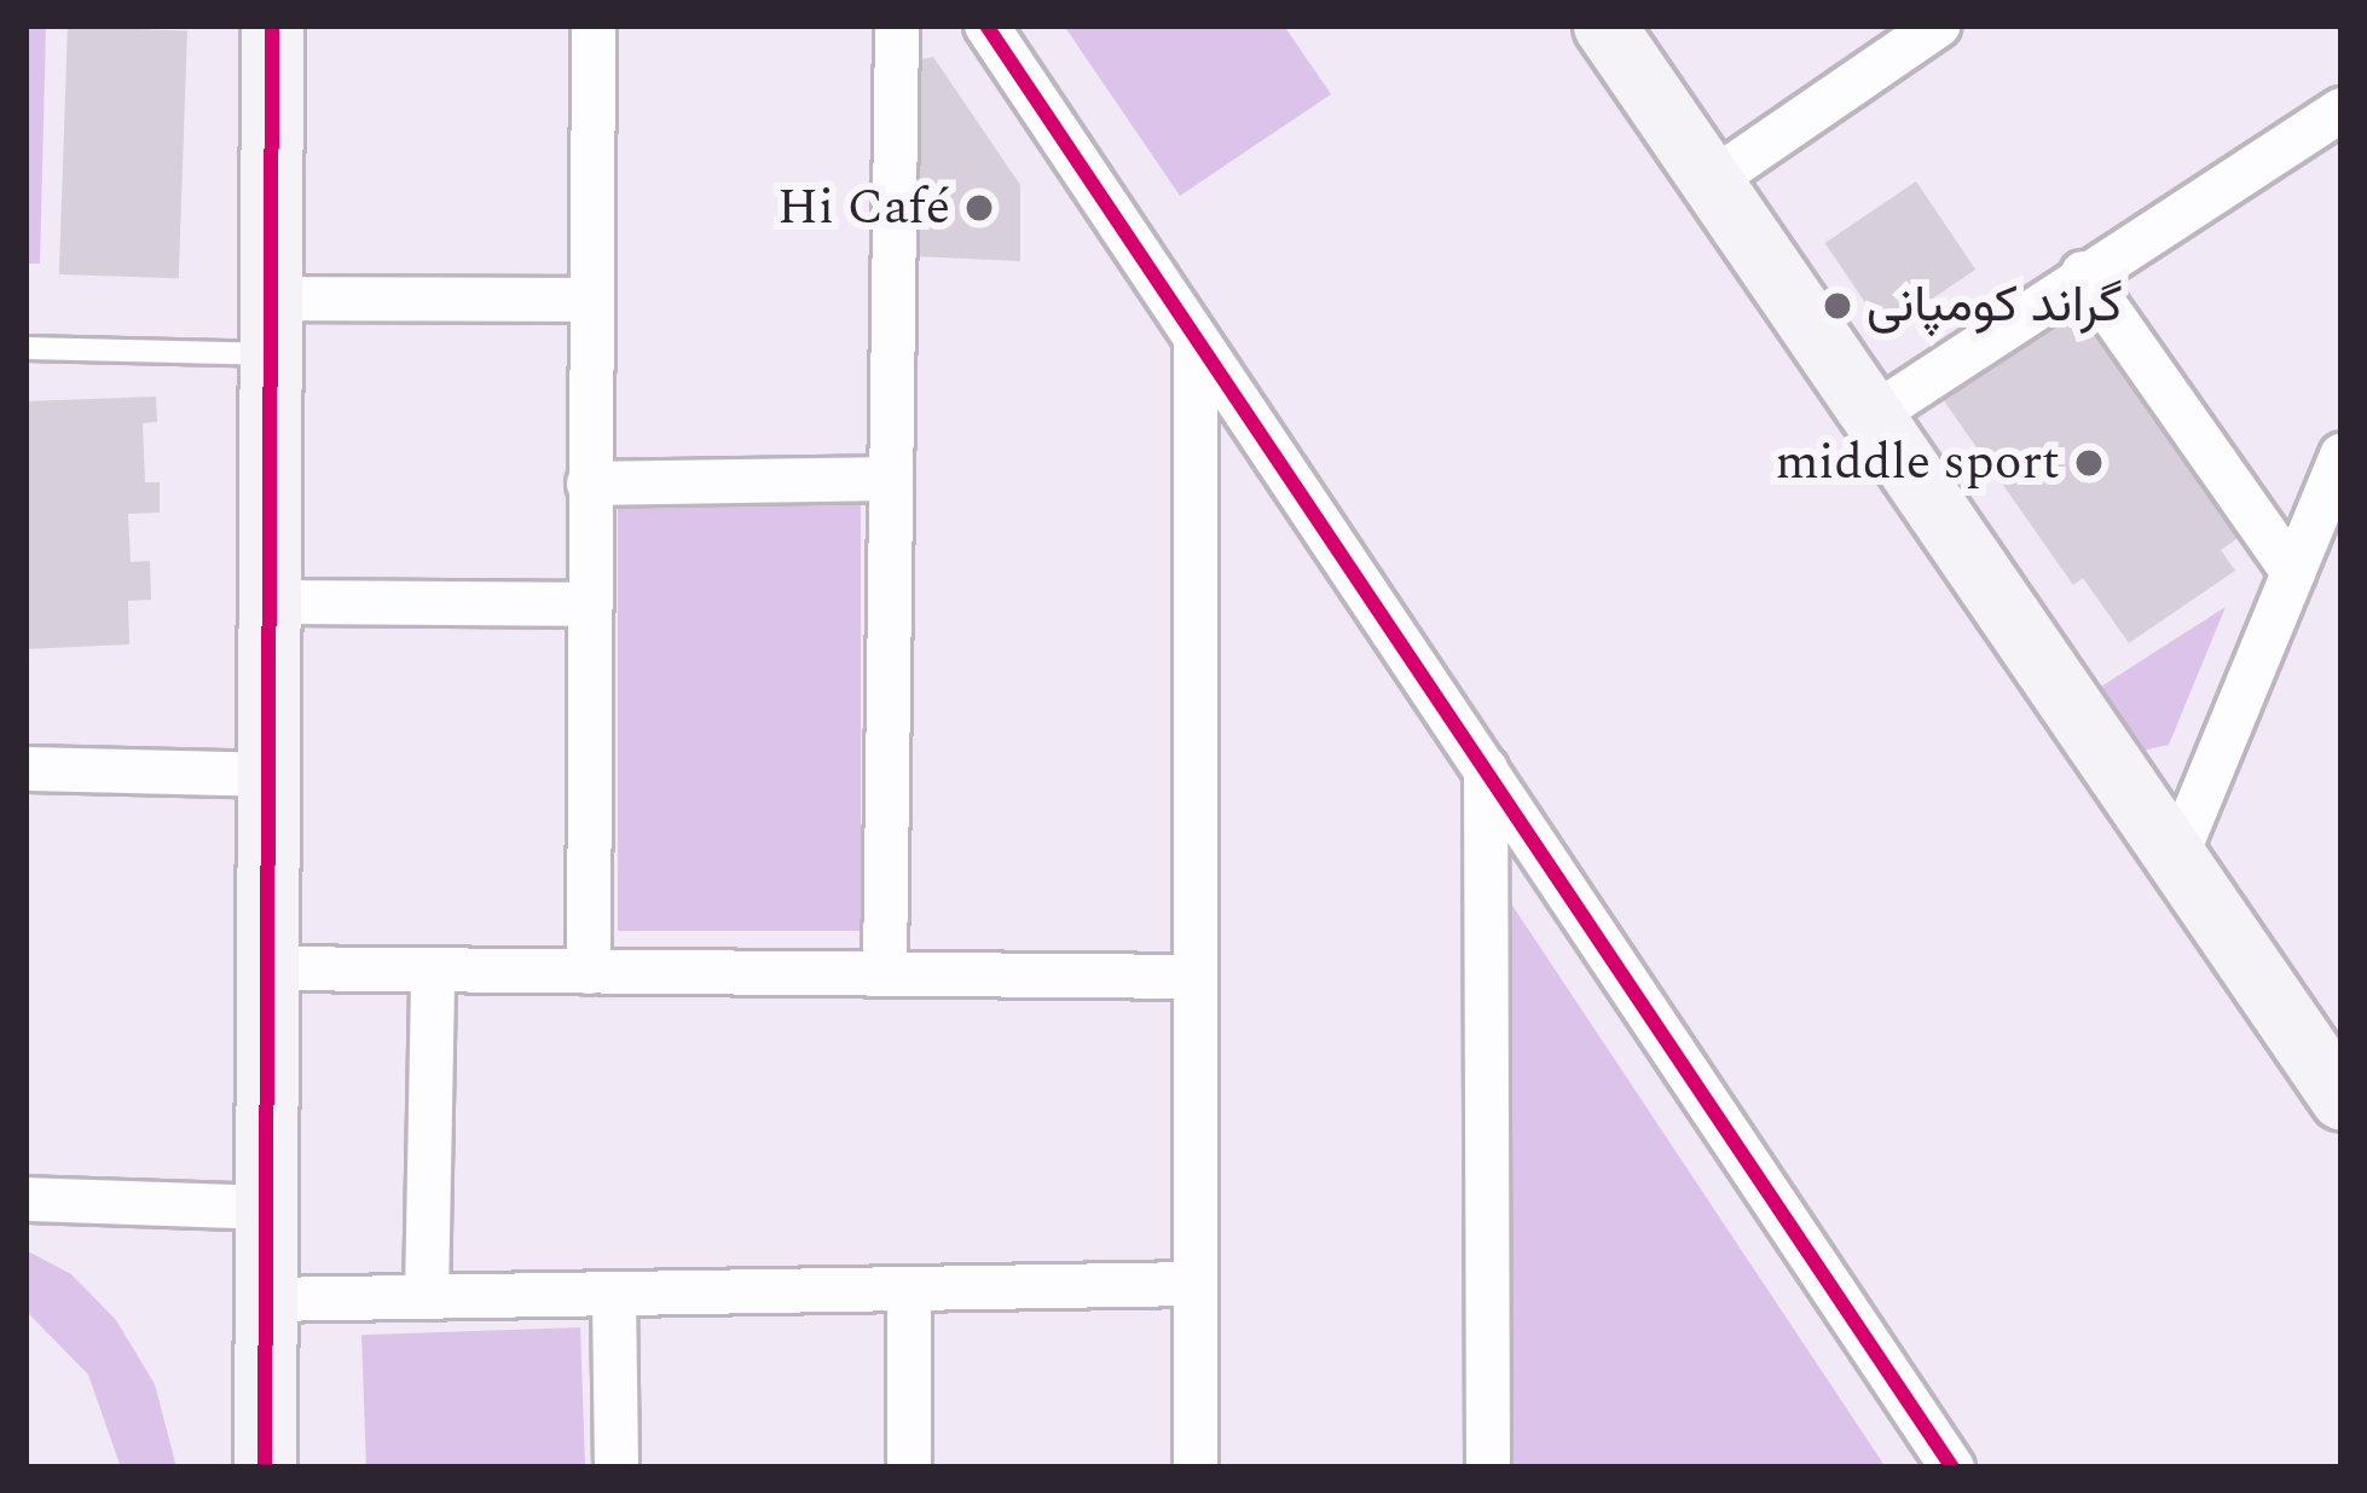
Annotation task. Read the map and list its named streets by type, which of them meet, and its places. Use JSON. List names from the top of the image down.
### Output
{
  "places": ["Hi Café", "گراند كومپانى", "middle sport"]
}
